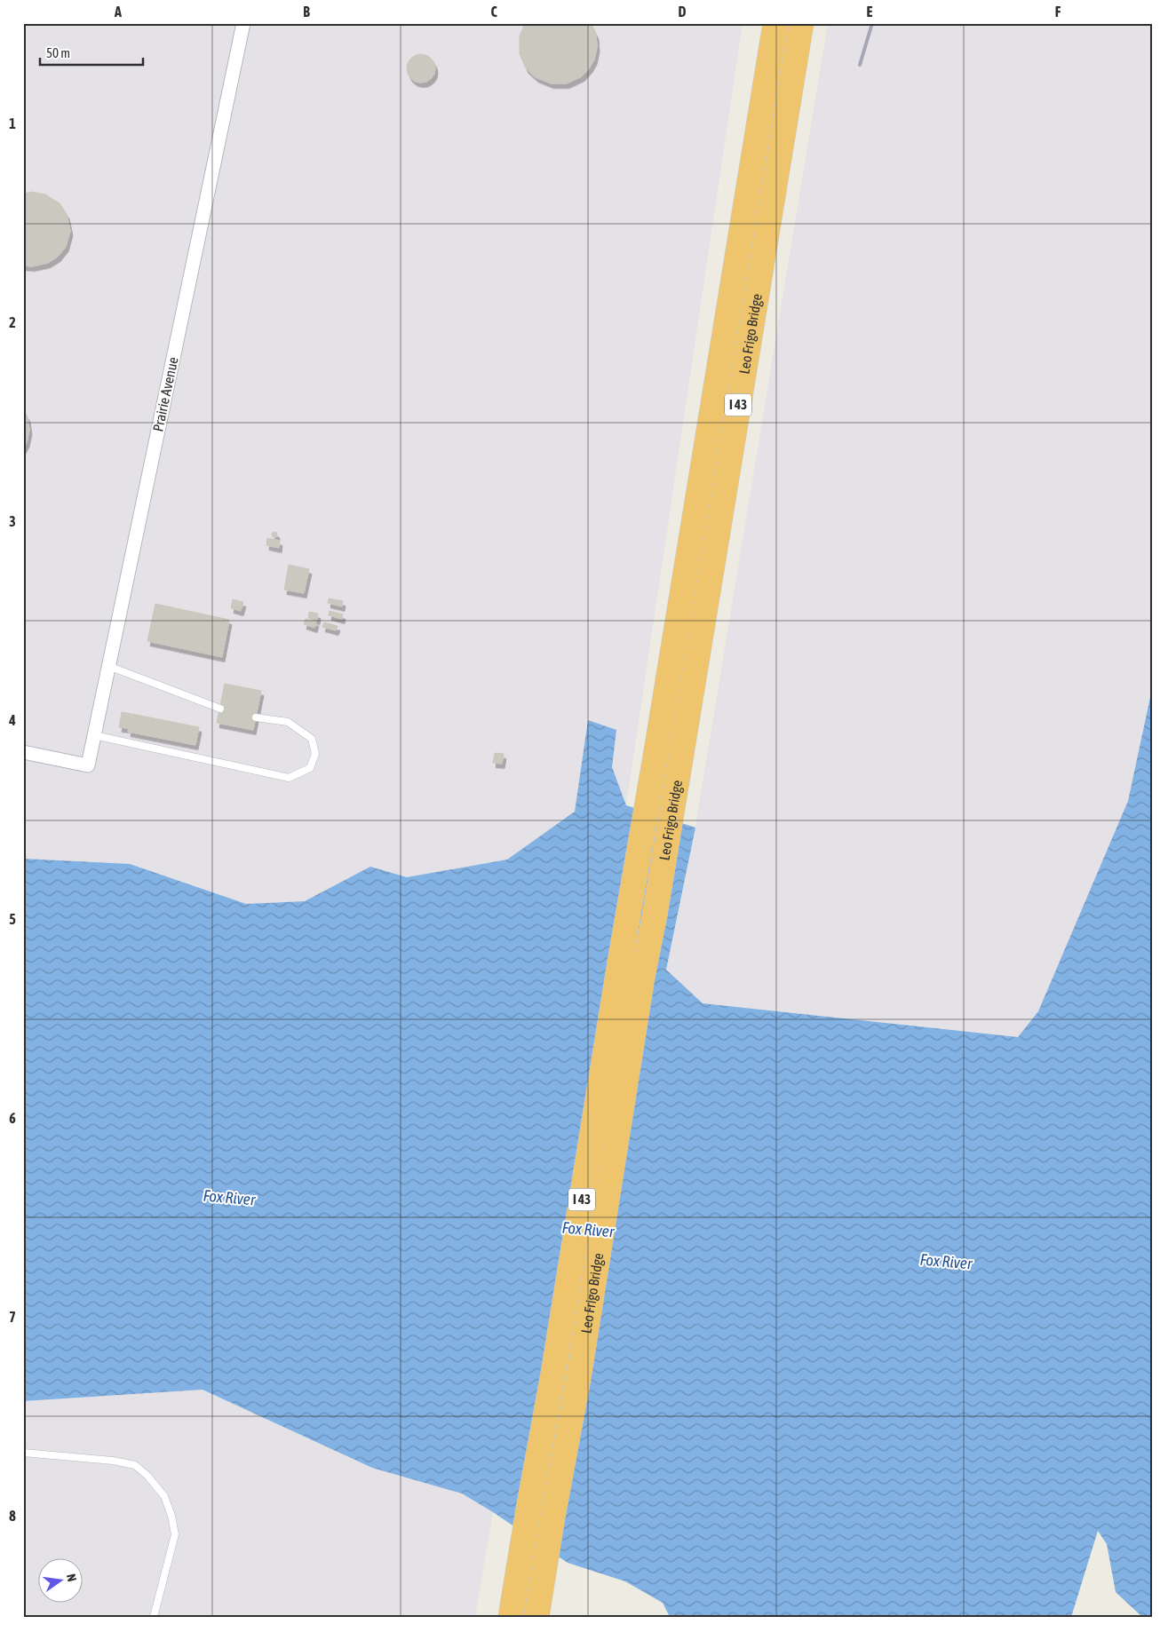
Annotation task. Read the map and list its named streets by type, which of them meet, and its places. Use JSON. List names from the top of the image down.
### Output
{
  "streets": {
    "highway": ["Leo Frigo Bridge", "I 43"],
    "street": ["Prairie Avenue"]
  },
  "water": ["Fox River"],
  "scale_bar": "50 m",
  "north": "right",
  "grid": {
    "columns": [
      "A",
      "B",
      "C",
      "D",
      "E",
      "F"
    ],
    "rows": [
      "1",
      "2",
      "3",
      "4",
      "5",
      "6",
      "7",
      "8"
    ]
  }
}
